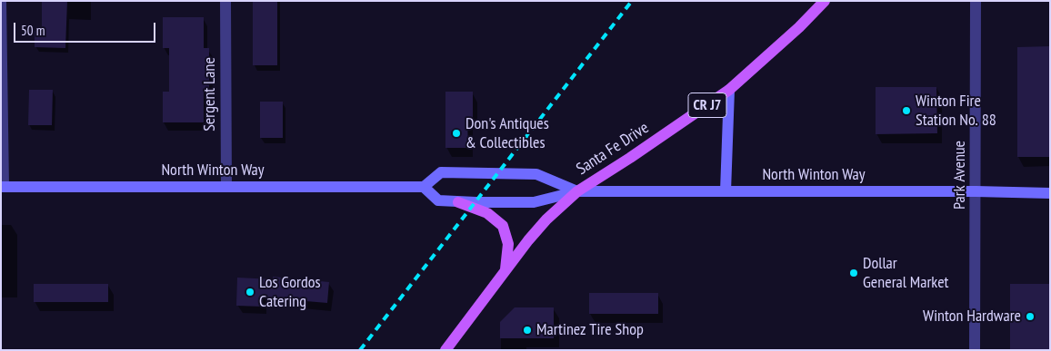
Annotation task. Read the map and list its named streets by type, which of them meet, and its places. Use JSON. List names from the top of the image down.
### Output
{
  "streets": {
    "main road": ["CR J7", "Santa Fe Drive", "North Winton Way"],
    "street": ["Sergent Lane", "Park Avenue"]
  },
  "crossings": [
    ["Sergent Lane", "North Winton Way"],
    ["Santa Fe Drive", "North Winton Way"],
    ["North Winton Way", "Park Avenue"]
  ],
  "places": [
    "Winton Fire Station No. 88",
    "Don's Antiques & Collectibles",
    "Dollar General Market",
    "Los Gordos Catering",
    "Winton Hardware",
    "Martinez Tire Shop"
  ],
  "scale_bar": "50 m"
}
